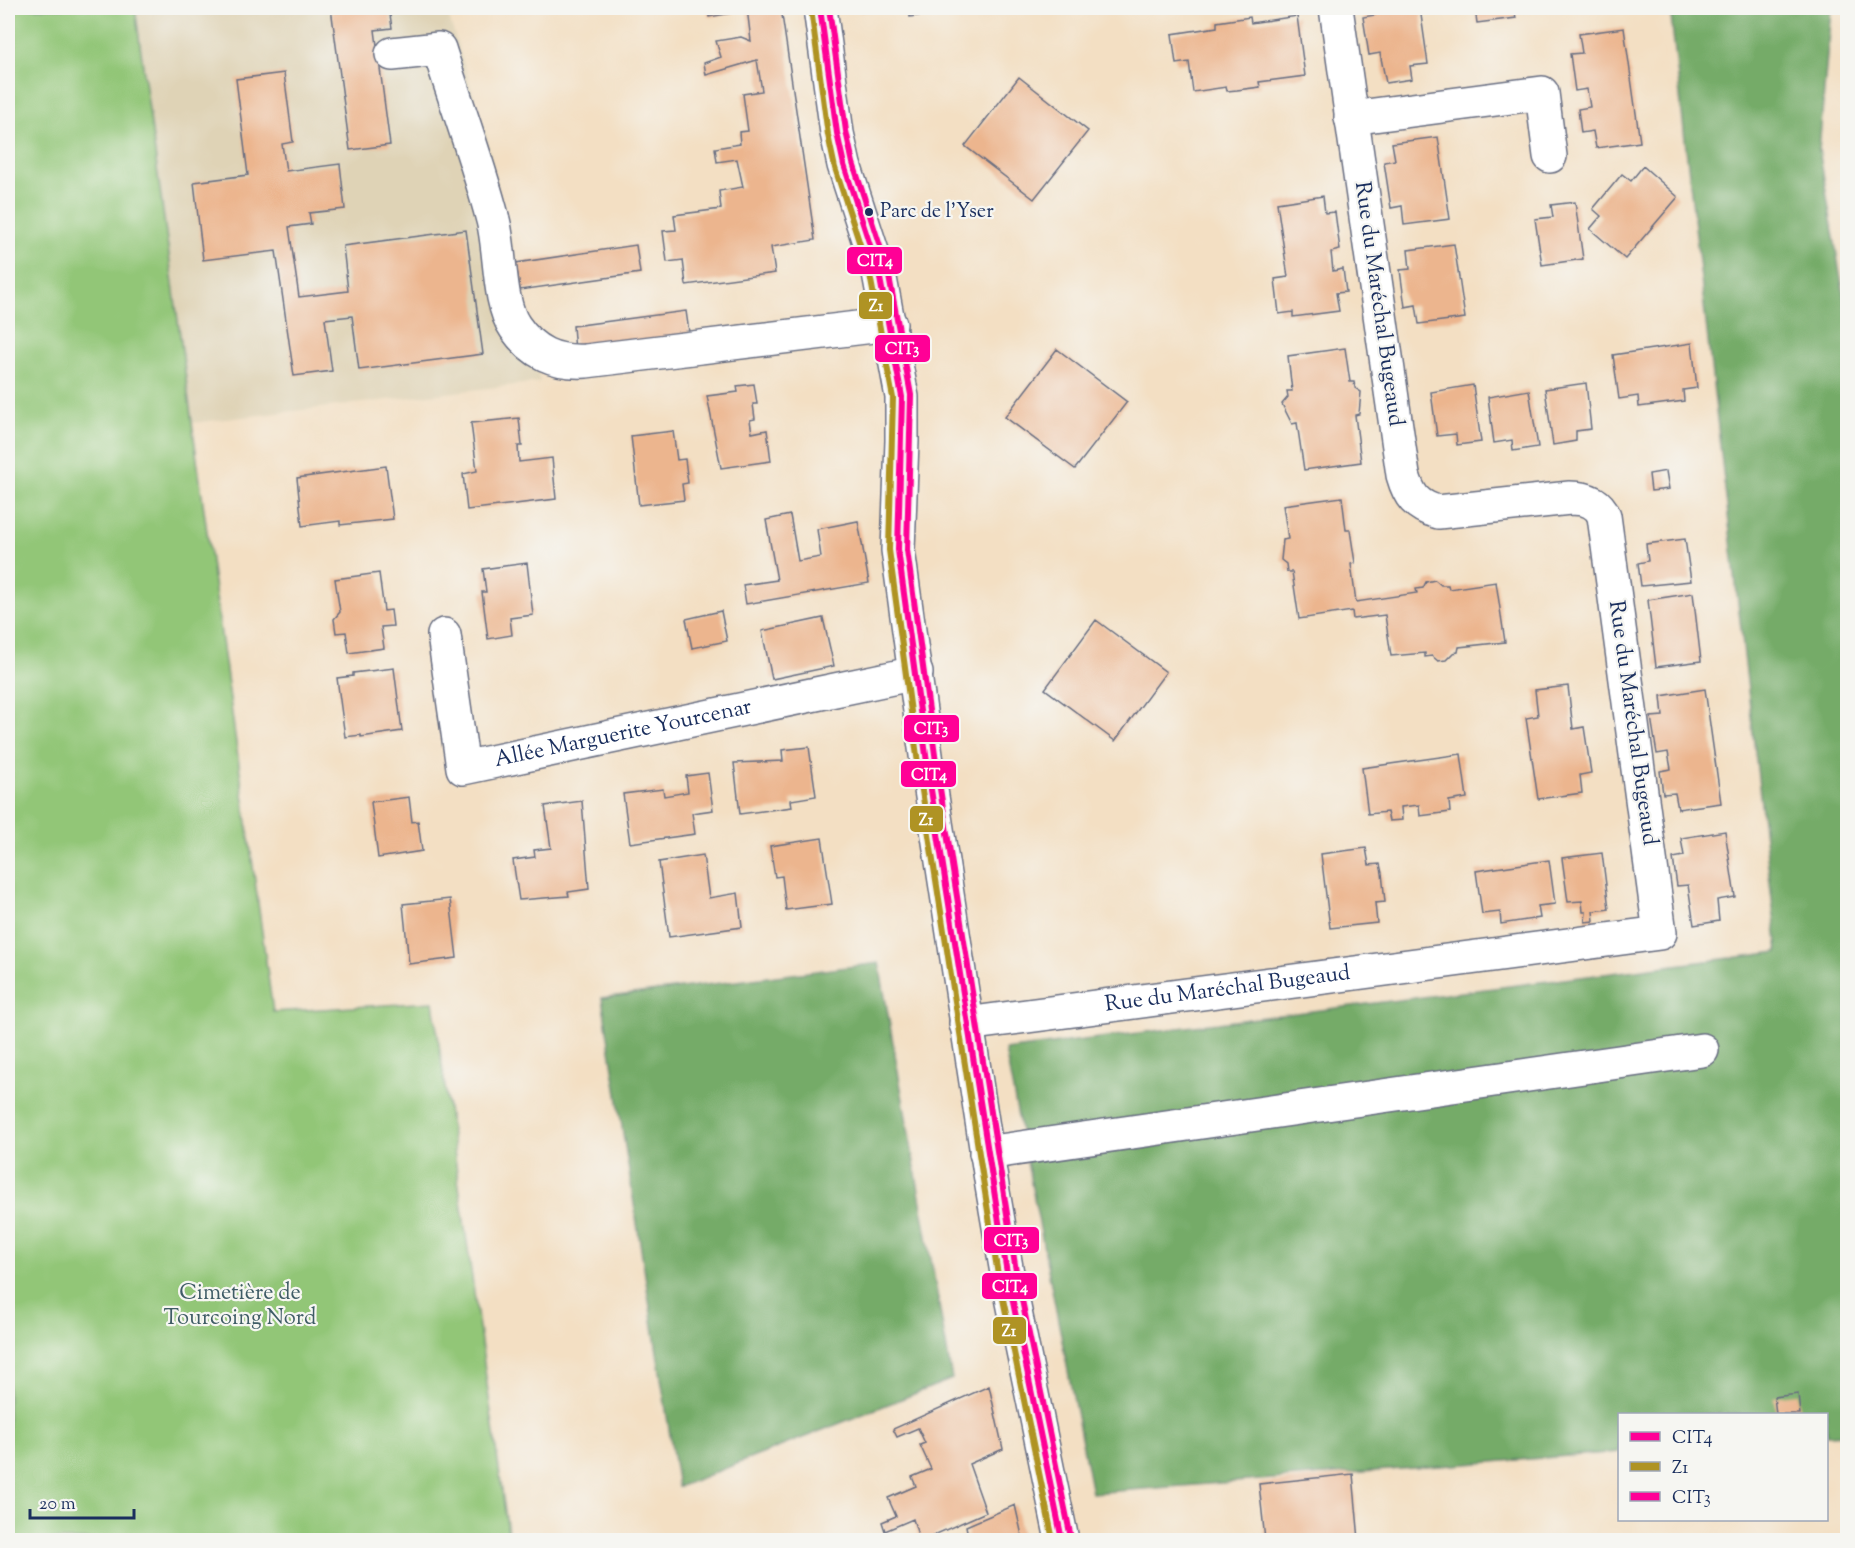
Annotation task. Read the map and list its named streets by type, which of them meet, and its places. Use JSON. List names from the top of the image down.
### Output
{
  "streets": {
    "street": ["Rue du Maréchal Bugeaud", "Allée Marguerite Yourcenar"]
  },
  "parks": ["Cimetière de Tourcoing Nord"],
  "places": ["Parc de l'Yser"],
  "lines": ["transit line CIT4", "transit line CIT3", "transit line Z1"],
  "legend": ["CIT4", "Z1", "CIT3"],
  "scale_bar": "20 m"
}
